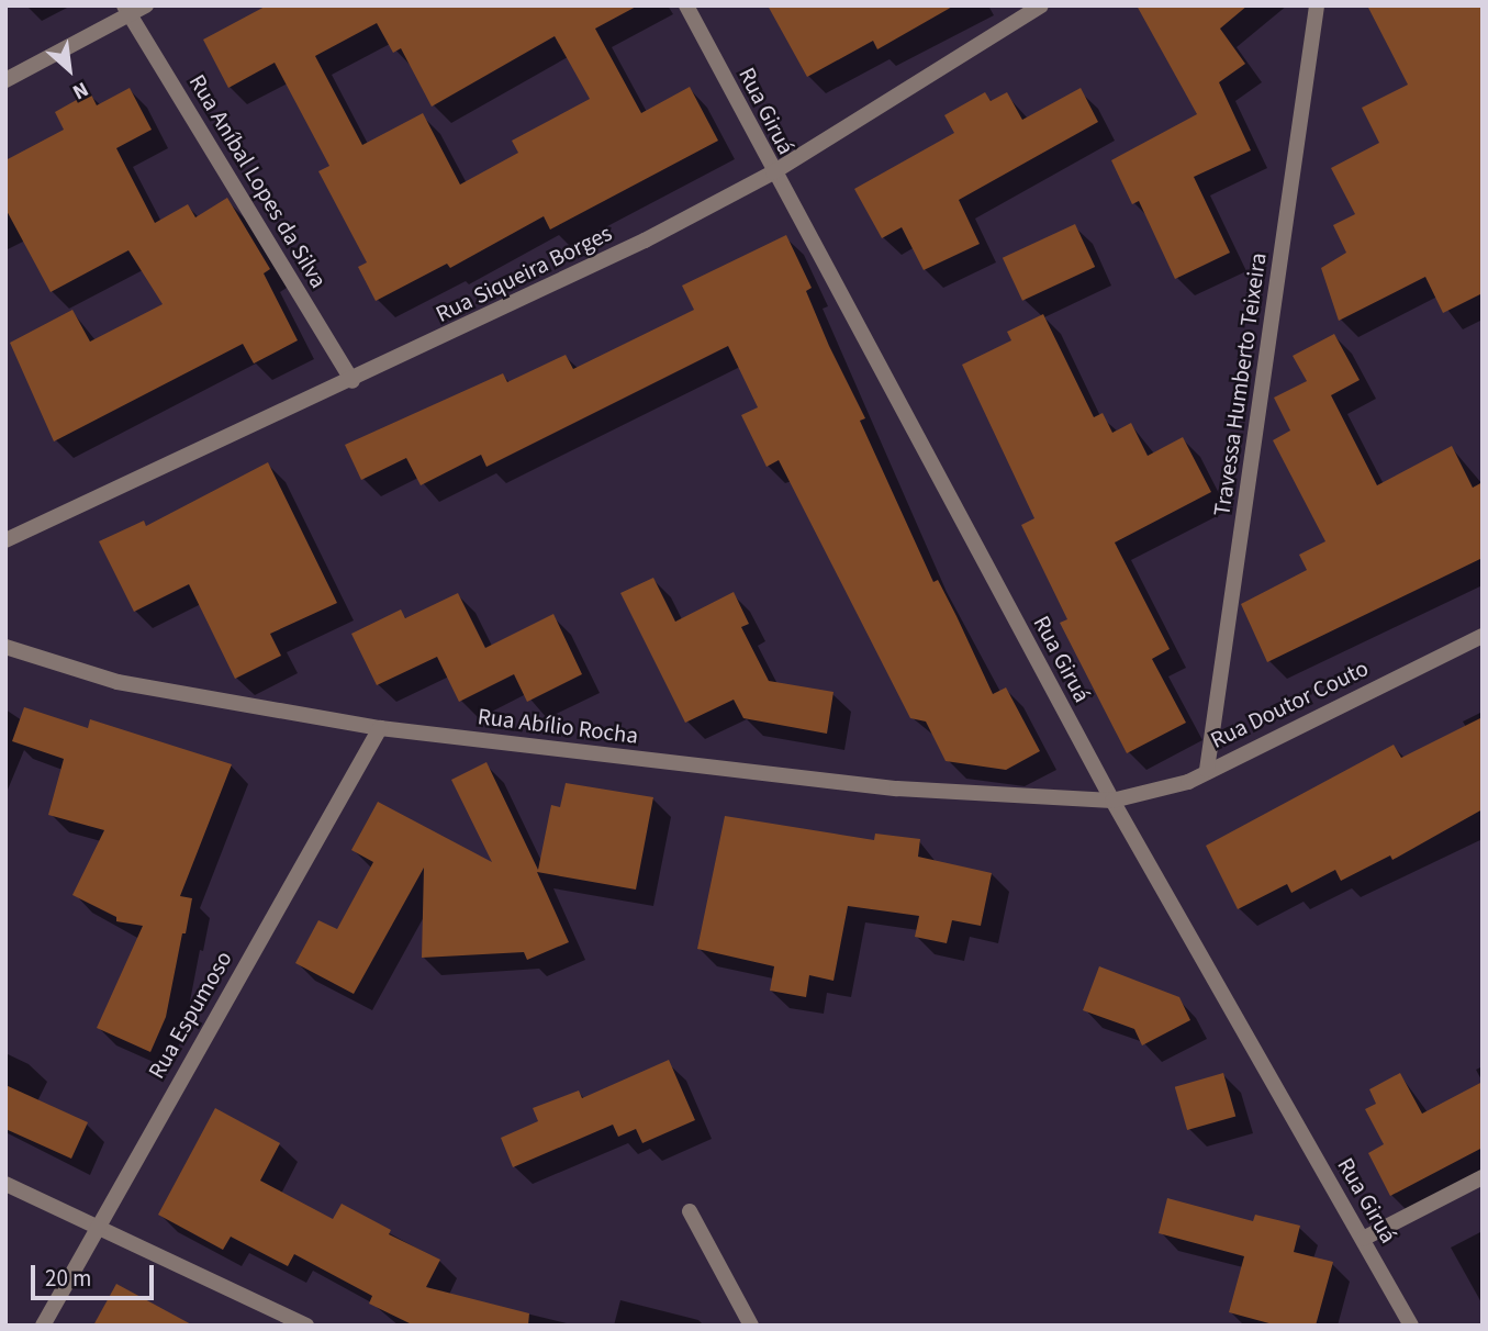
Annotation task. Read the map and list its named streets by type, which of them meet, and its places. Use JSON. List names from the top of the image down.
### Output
{
  "streets": {
    "street": [
      "Rua Giruá",
      "Rua Aníbal Lopes da Silva",
      "Rua Siqueira Borges",
      "Travessa Humberto Teixeira",
      "Rua Doutor Couto",
      "Rua Abílio Rocha",
      "Rua Espumoso"
    ]
  },
  "crossings": [
    ["Rua Giruá", "Rua Siqueira Borges"],
    ["Rua Giruá", "Rua Doutor Couto"],
    ["Rua Giruá", "Rua Abílio Rocha"],
    ["Rua Aníbal Lopes da Silva", "Rua Siqueira Borges"],
    ["Travessa Humberto Teixeira", "Rua Doutor Couto"],
    ["Rua Doutor Couto", "Rua Abílio Rocha"],
    ["Rua Abílio Rocha", "Rua Espumoso"]
  ],
  "scale_bar": "20 m",
  "north": "bottom right"
}
